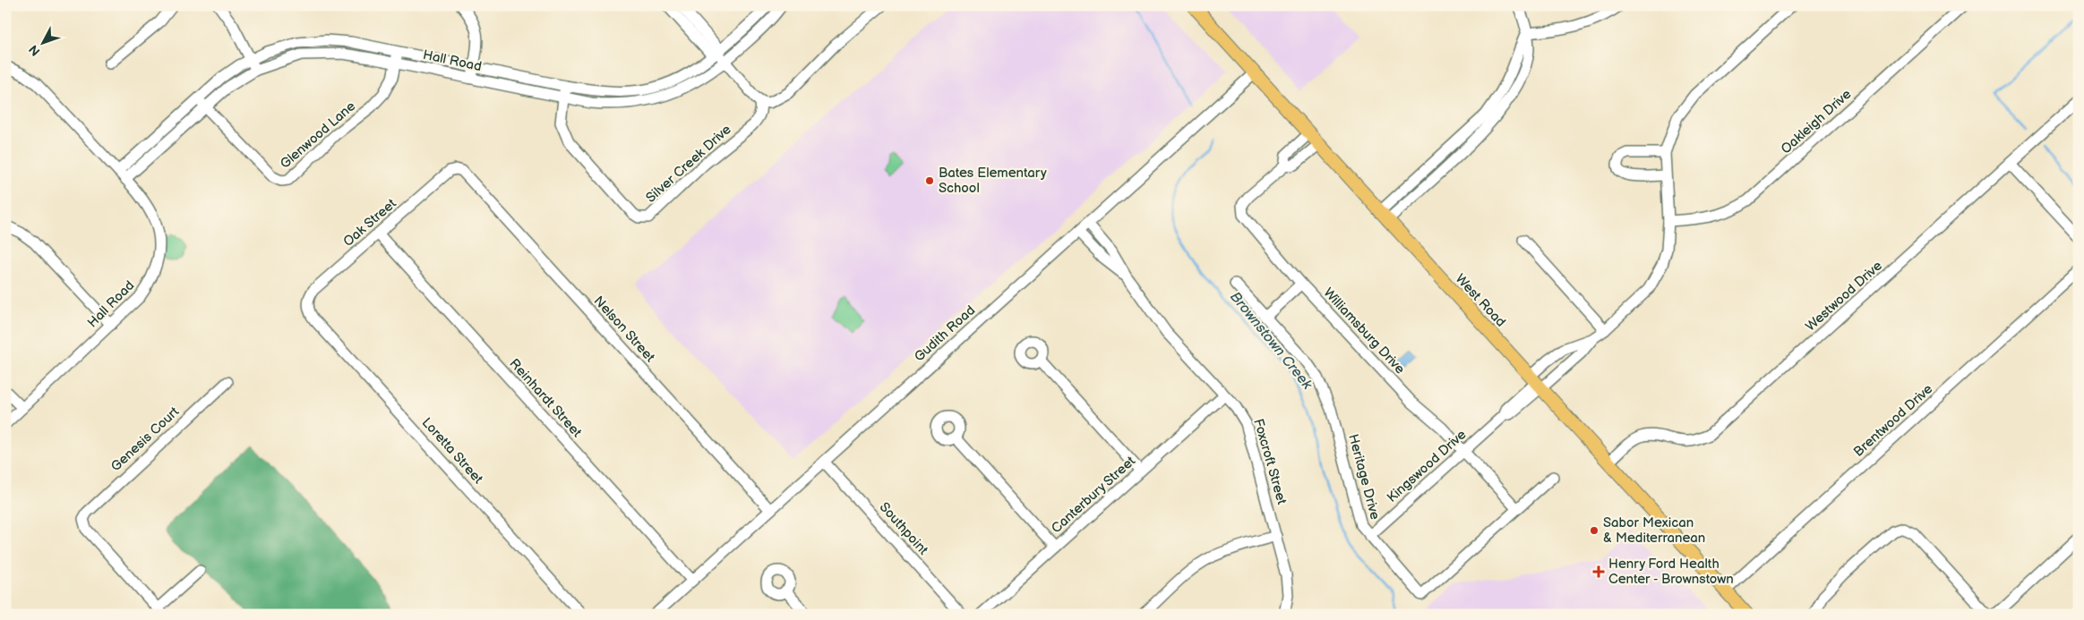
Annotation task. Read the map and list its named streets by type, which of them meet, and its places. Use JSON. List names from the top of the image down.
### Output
{
  "streets": {
    "main road": ["West Road"],
    "street": [
      "Hall Road",
      "Oakleigh Drive",
      "Glenwood Lane",
      "Silver Creek Drive",
      "Oak Street",
      "Westwood Drive",
      "Nelson Street",
      "Williamsburg Drive",
      "Gudith Road",
      "Reinhardt Street",
      "Brentwood Drive",
      "Genesis Court",
      "Loretta Street",
      "Foxcroft Street",
      "Kingswood Drive",
      "Heritage Drive",
      "Canterbury Street",
      "Southpoint"
    ]
  },
  "crossings": [
    ["Hall Road", "Glenwood Lane"],
    ["Hall Road", "Silver Creek Drive"],
    ["Oak Street", "Nelson Street"],
    ["Oak Street", "Reinhardt Street"],
    ["Oak Street", "Loretta Street"],
    ["Westwood Drive", "West Road"],
    ["West Road", "Williamsburg Drive"],
    ["West Road", "Gudith Road"],
    ["West Road", "Brentwood Drive"],
    ["West Road", "Kingswood Drive"],
    ["Nelson Street", "Gudith Road"],
    ["Williamsburg Drive", "Kingswood Drive"],
    ["Williamsburg Drive", "Heritage Drive"],
    ["Gudith Road", "Reinhardt Street"],
    ["Gudith Road", "Foxcroft Street"],
    ["Gudith Road", "Southpoint"],
    ["Foxcroft Street", "Canterbury Street"],
    ["Kingswood Drive", "Heritage Drive"]
  ],
  "water": ["Brownstown Creek"],
  "places": {
    "other": ["Bates Elementary School", "Sabor Mexican & Mediterranean"],
    "health": ["Henry Ford Health Center - Brownstown"]
  },
  "north": "bottom left"
}
